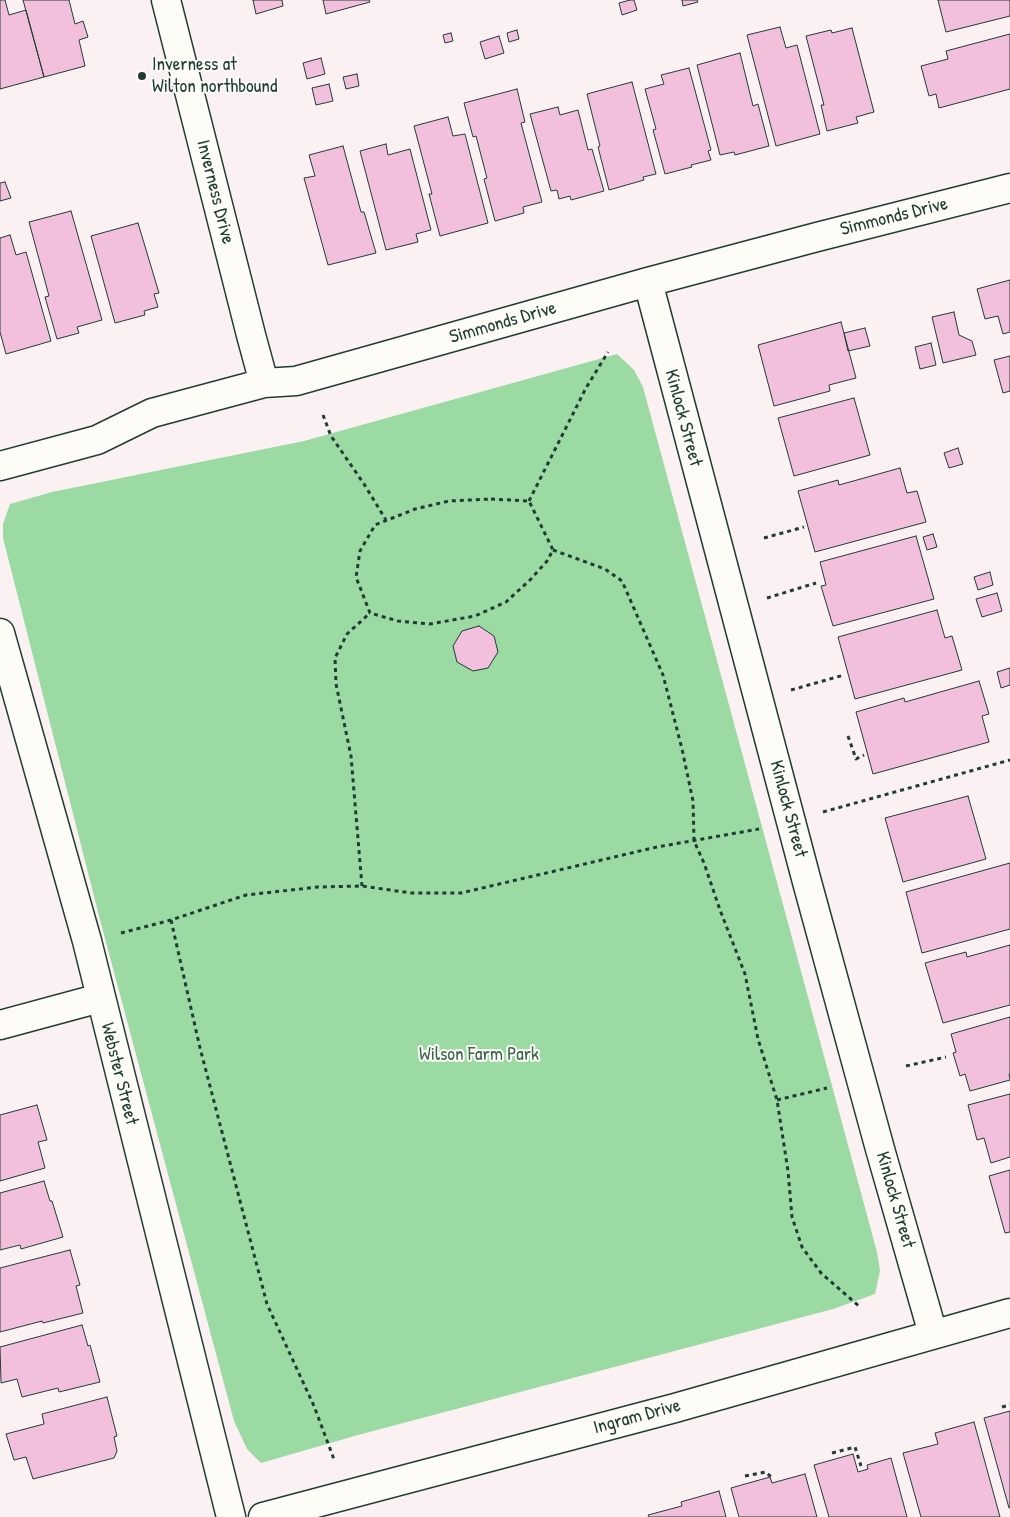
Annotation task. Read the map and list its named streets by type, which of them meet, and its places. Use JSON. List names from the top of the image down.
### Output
{
  "streets": {
    "street": [
      "Inverness Drive",
      "Simmonds Drive",
      "Kinlock Street",
      "Webster Street",
      "Ingram Drive"
    ]
  },
  "crossings": [
    ["Inverness Drive", "Simmonds Drive"],
    ["Simmonds Drive", "Kinlock Street"],
    ["Kinlock Street", "Ingram Drive"]
  ],
  "parks": ["Wilson Farm Park"],
  "places": ["Inverness at Wilton northbound"]
}
